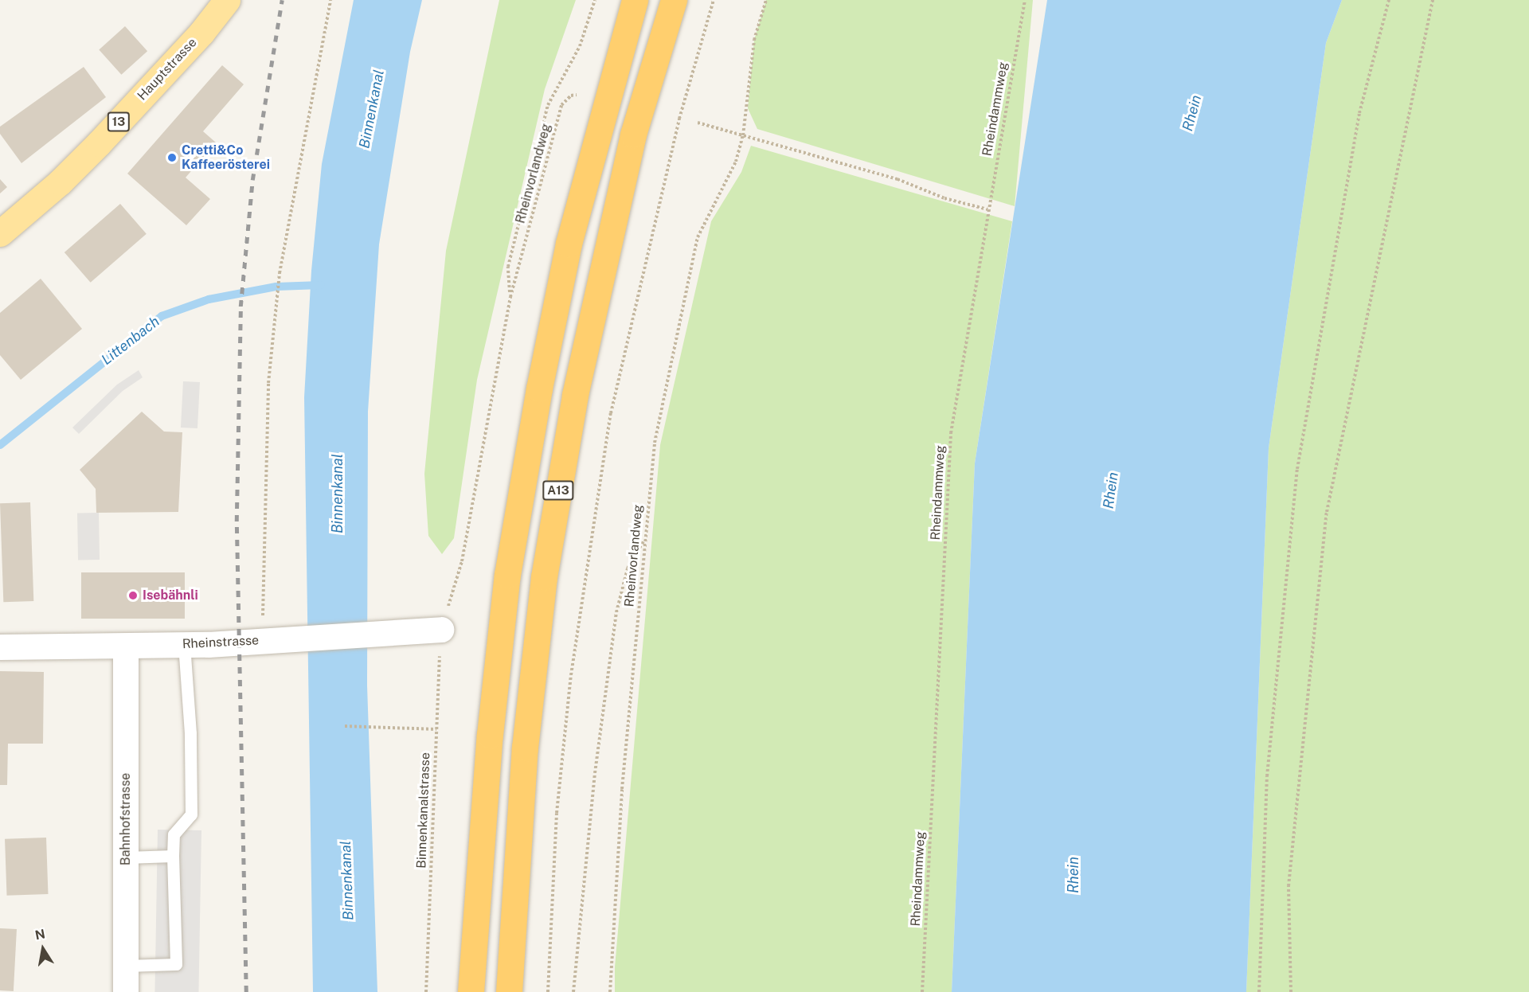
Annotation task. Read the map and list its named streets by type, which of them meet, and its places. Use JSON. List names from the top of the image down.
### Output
{
  "streets": {
    "highway": ["A13"],
    "main road": ["Hauptstrasse", "13"],
    "street": ["Rheinstrasse", "Bahnhofstrasse"],
    "path": ["Rheindammweg", "Rheinvorlandweg", "Binnenkanalstrasse"]
  },
  "crossings": [
    ["Rheinvorlandweg", "Rheinstrasse"],
    ["Rheinvorlandweg", "Binnenkanalstrasse"],
    ["Rheinstrasse", "Binnenkanalstrasse"],
    ["Rheinstrasse", "Bahnhofstrasse"]
  ],
  "water": ["Binnenkanal", "Rhein", "Littenbach"],
  "places": ["Cretti&Co Kaffeerösterei", "Isebähnli"],
  "north": "top"
}
